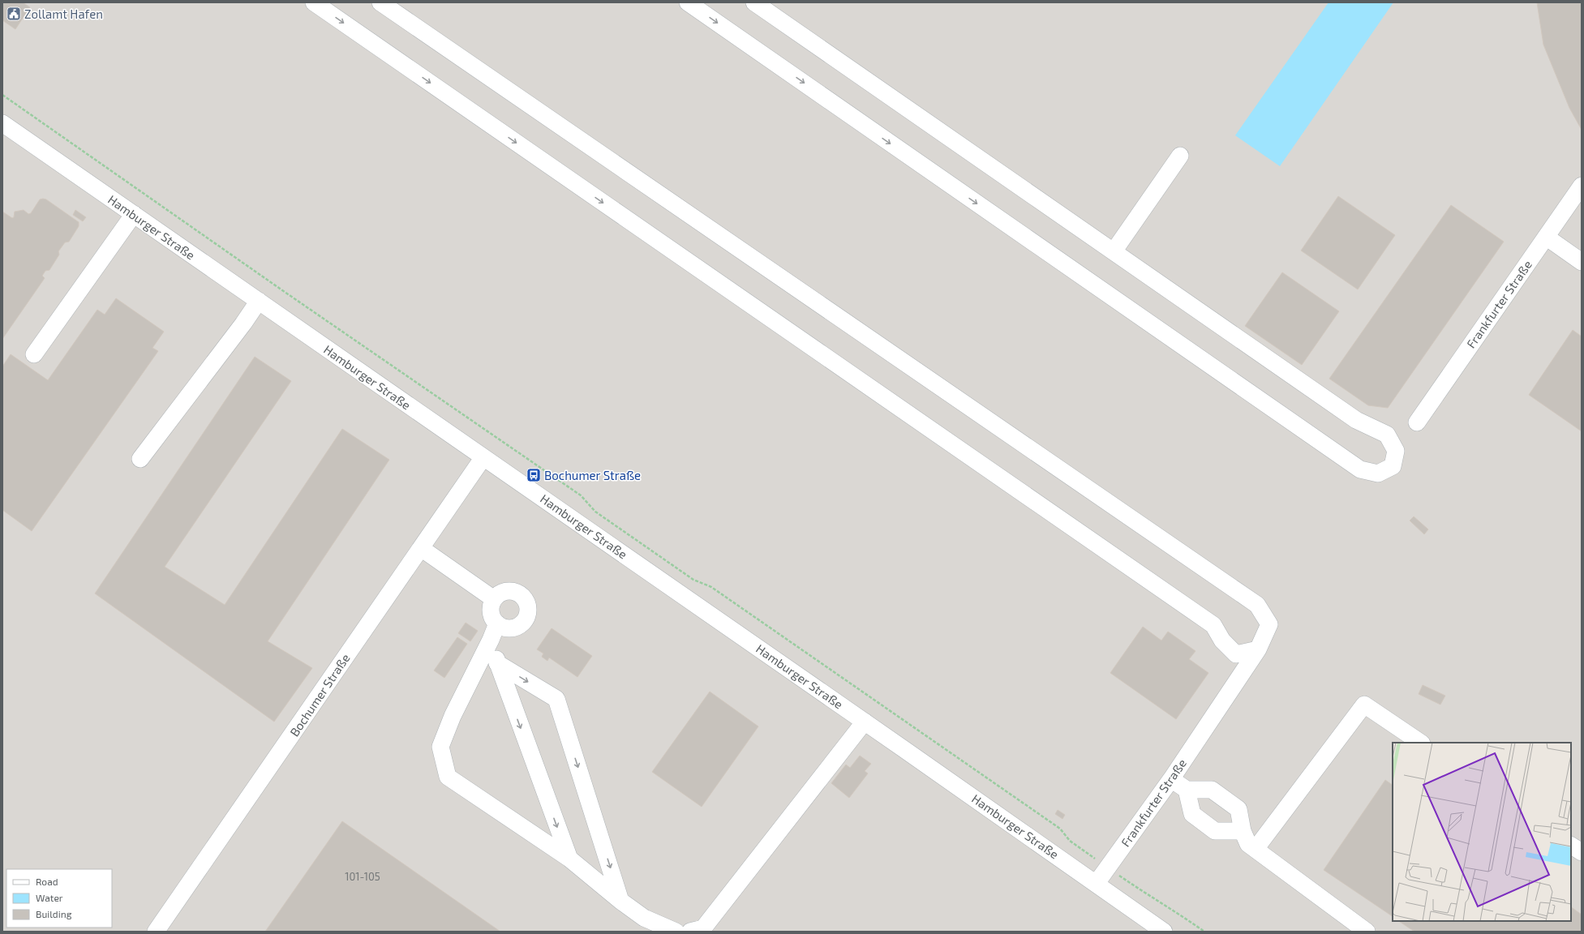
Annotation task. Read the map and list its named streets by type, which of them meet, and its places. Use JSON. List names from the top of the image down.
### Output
{
  "streets": {
    "street": ["Hamburger Straße", "Frankfurter Straße", "Bochumer Straße"]
  },
  "crossings": [
    ["Hamburger Straße", "Frankfurter Straße"],
    ["Hamburger Straße", "Bochumer Straße"]
  ],
  "places": {
    "public building": ["Zollamt Hafen"],
    "bus stop": ["Bochumer Straße"]
  },
  "house_numbers": ["101-105"],
  "legend": ["Road", "Water", "Building"]
}
